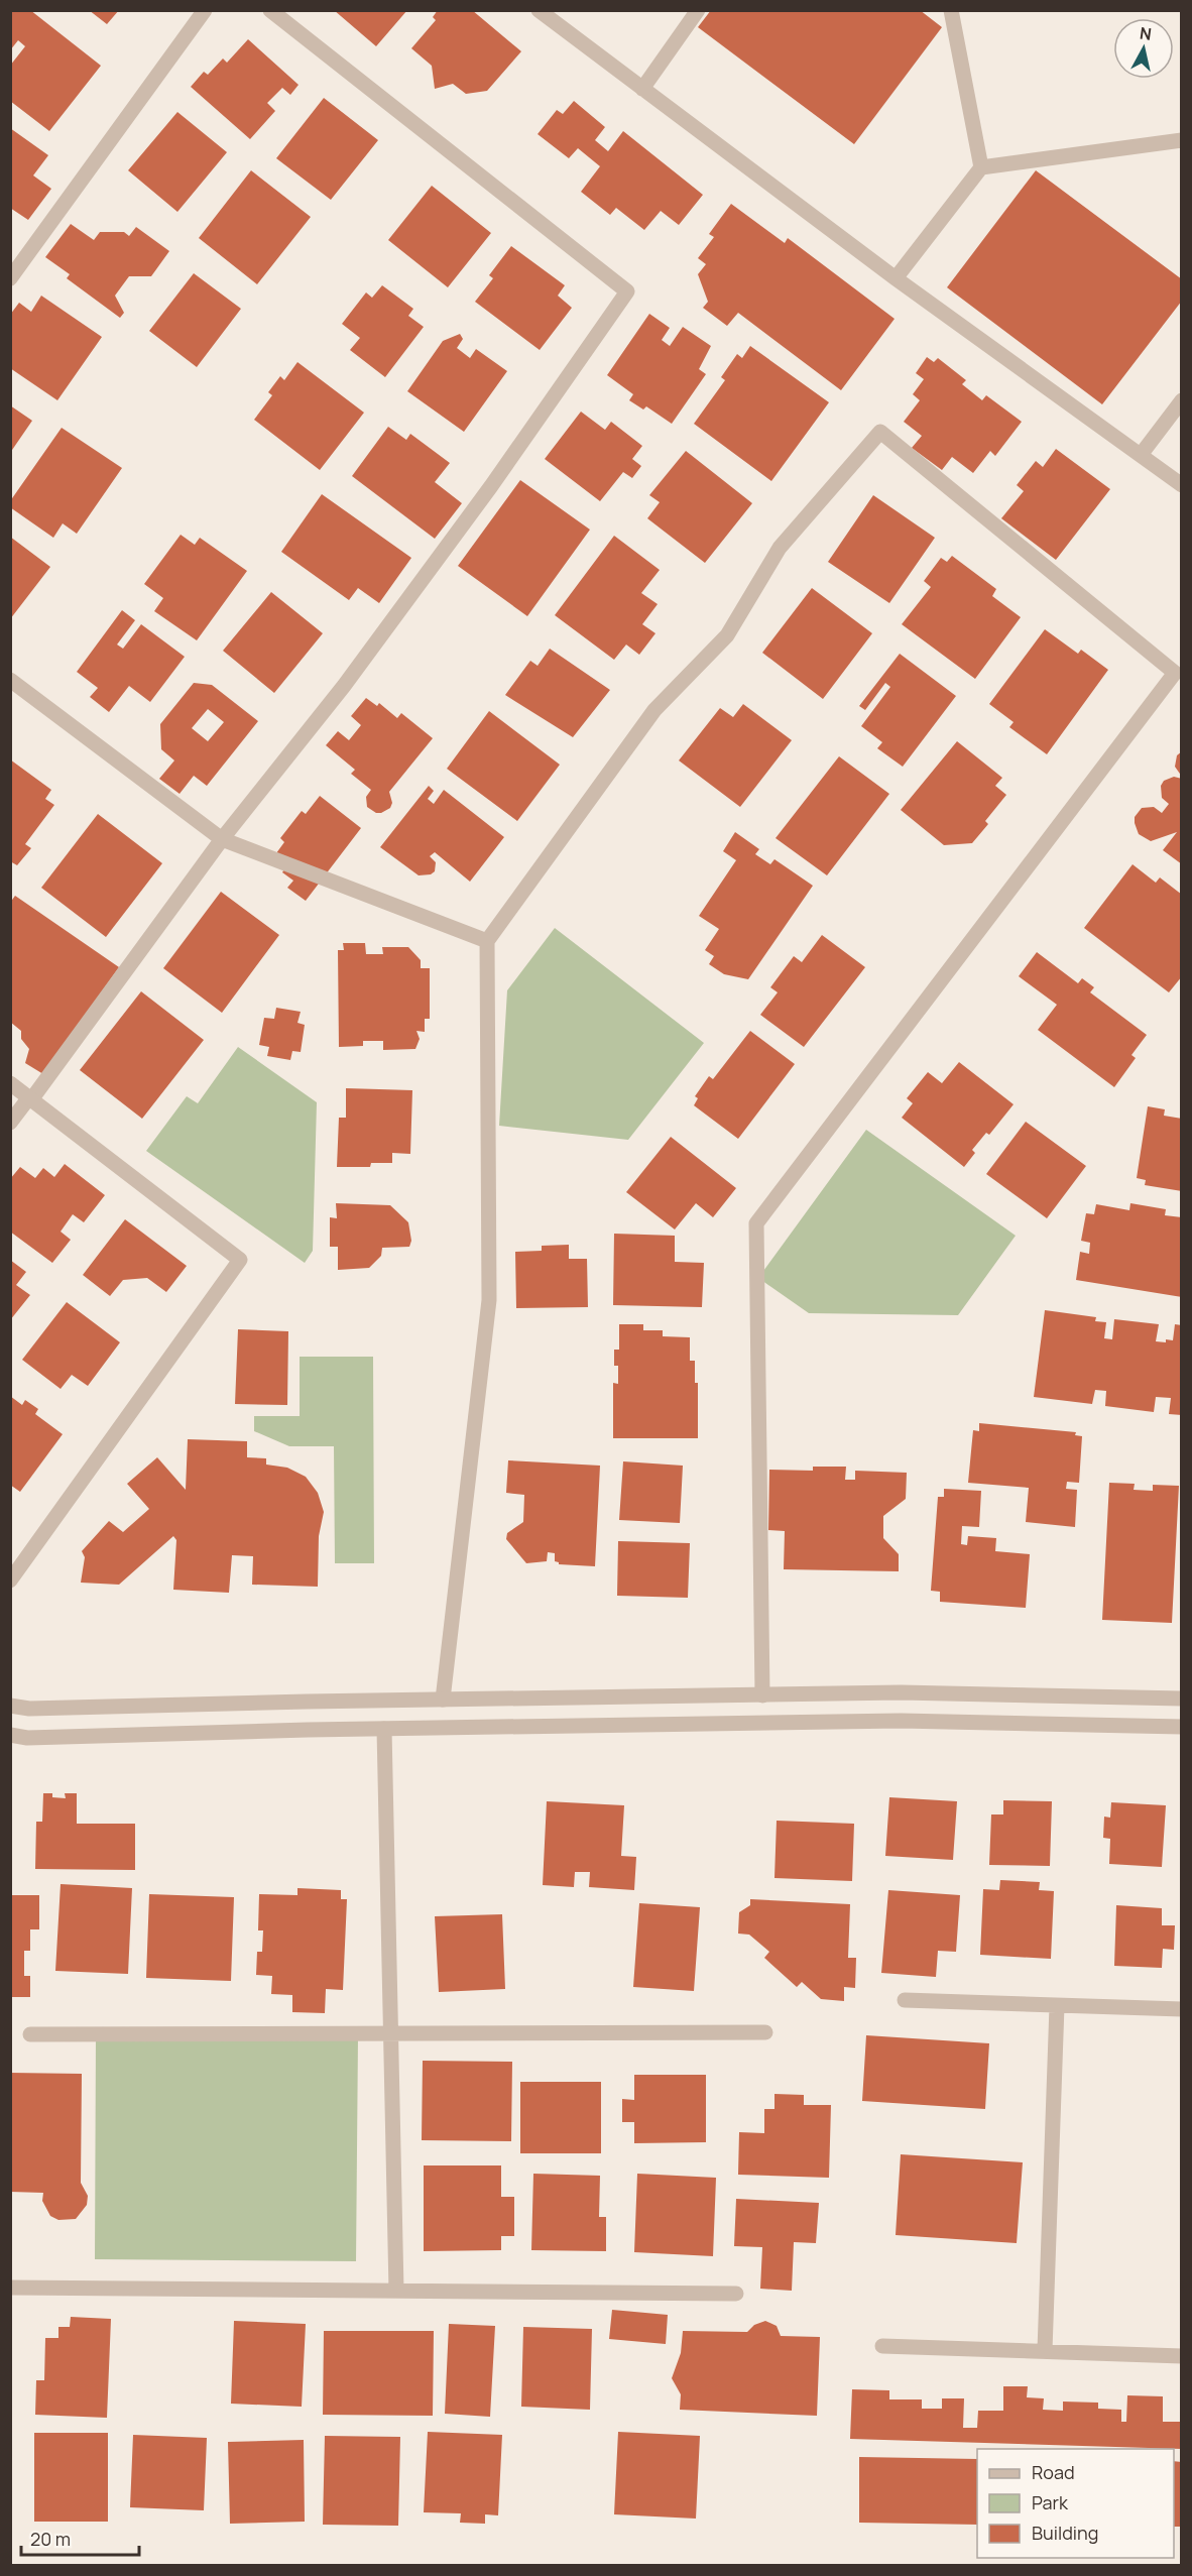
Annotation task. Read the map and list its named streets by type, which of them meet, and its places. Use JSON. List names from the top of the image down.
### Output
{
  "legend": ["Road", "Park", "Building"],
  "scale_bar": "20 m",
  "north": "top"
}
